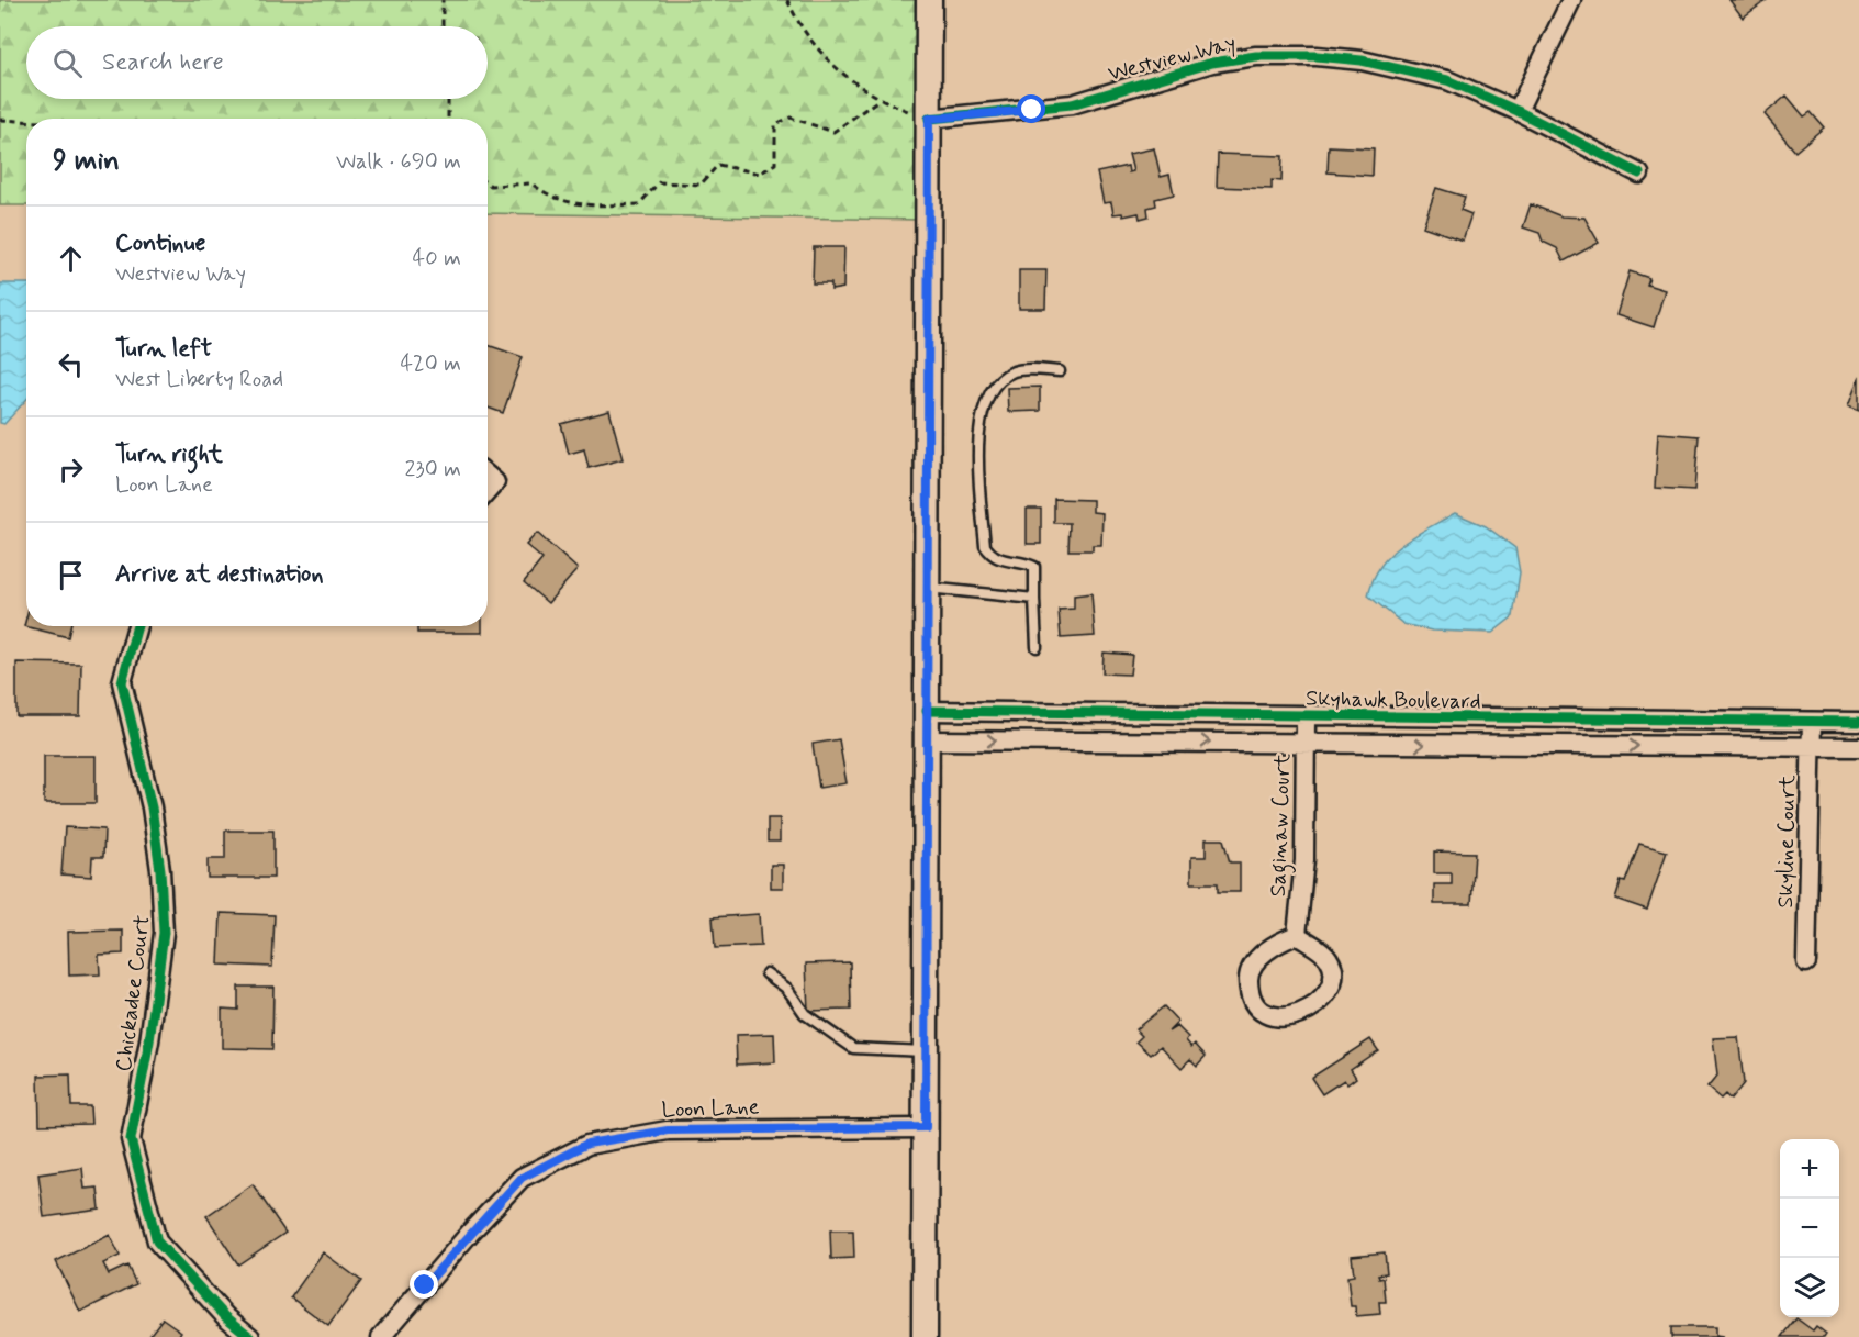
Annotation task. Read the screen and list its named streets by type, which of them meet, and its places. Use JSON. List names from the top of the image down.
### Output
{
  "streets": {
    "street": [
      "Westview Way",
      "Skyhawk Boulevard",
      "Saginaw Court",
      "Skyline Court",
      "Chickadee Court",
      "Loon Lane"
    ]
  },
  "crossings": [
    ["Skyhawk Boulevard", "Saginaw Court"],
    ["Skyhawk Boulevard", "Skyline Court"]
  ],
  "page": {
    "search": "Search here",
    "heading": ["9 min", "Walk · 690 m"],
    "list": [
      ["Continue", "Westview Way", "40 m"],
      ["Turn left", "West Liberty Road", "420 m"],
      ["Turn right", "Loon Lane", "230 m"],
      "Arrive at destination"
    ],
    "map_buttons": ["+", "−"]
  }
}
